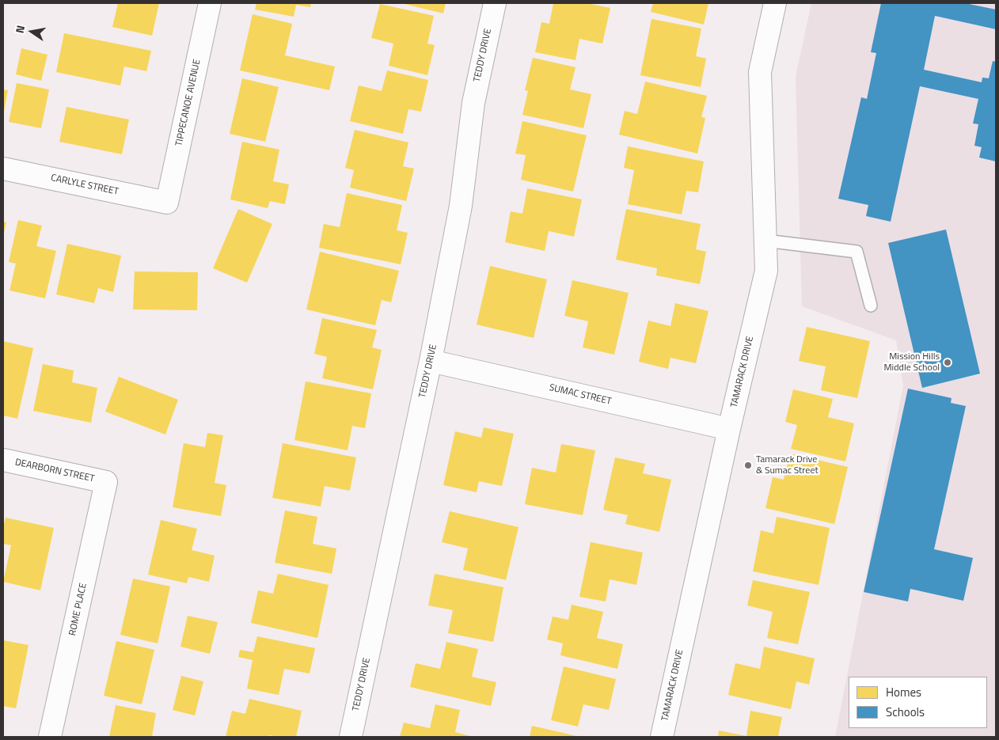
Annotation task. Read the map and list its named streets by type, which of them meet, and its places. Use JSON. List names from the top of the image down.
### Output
{
  "streets": {
    "street": [
      "TEDDY DRIVE",
      "TIPPECANOE AVENUE",
      "CARLYLE STREET",
      "TAMARACK DRIVE",
      "SUMAC STREET",
      "DEARBORN STREET",
      "ROME PLACE"
    ]
  },
  "crossings": [
    ["TEDDY DRIVE", "SUMAC STREET"],
    ["TIPPECANOE AVENUE", "CARLYLE STREET"],
    ["TAMARACK DRIVE", "SUMAC STREET"],
    ["DEARBORN STREET", "ROME PLACE"]
  ],
  "places": ["Mission Hills Middle School", "Tamarack Drive & Sumac Street"],
  "legend": ["Homes", "Schools"],
  "north": "left"
}
